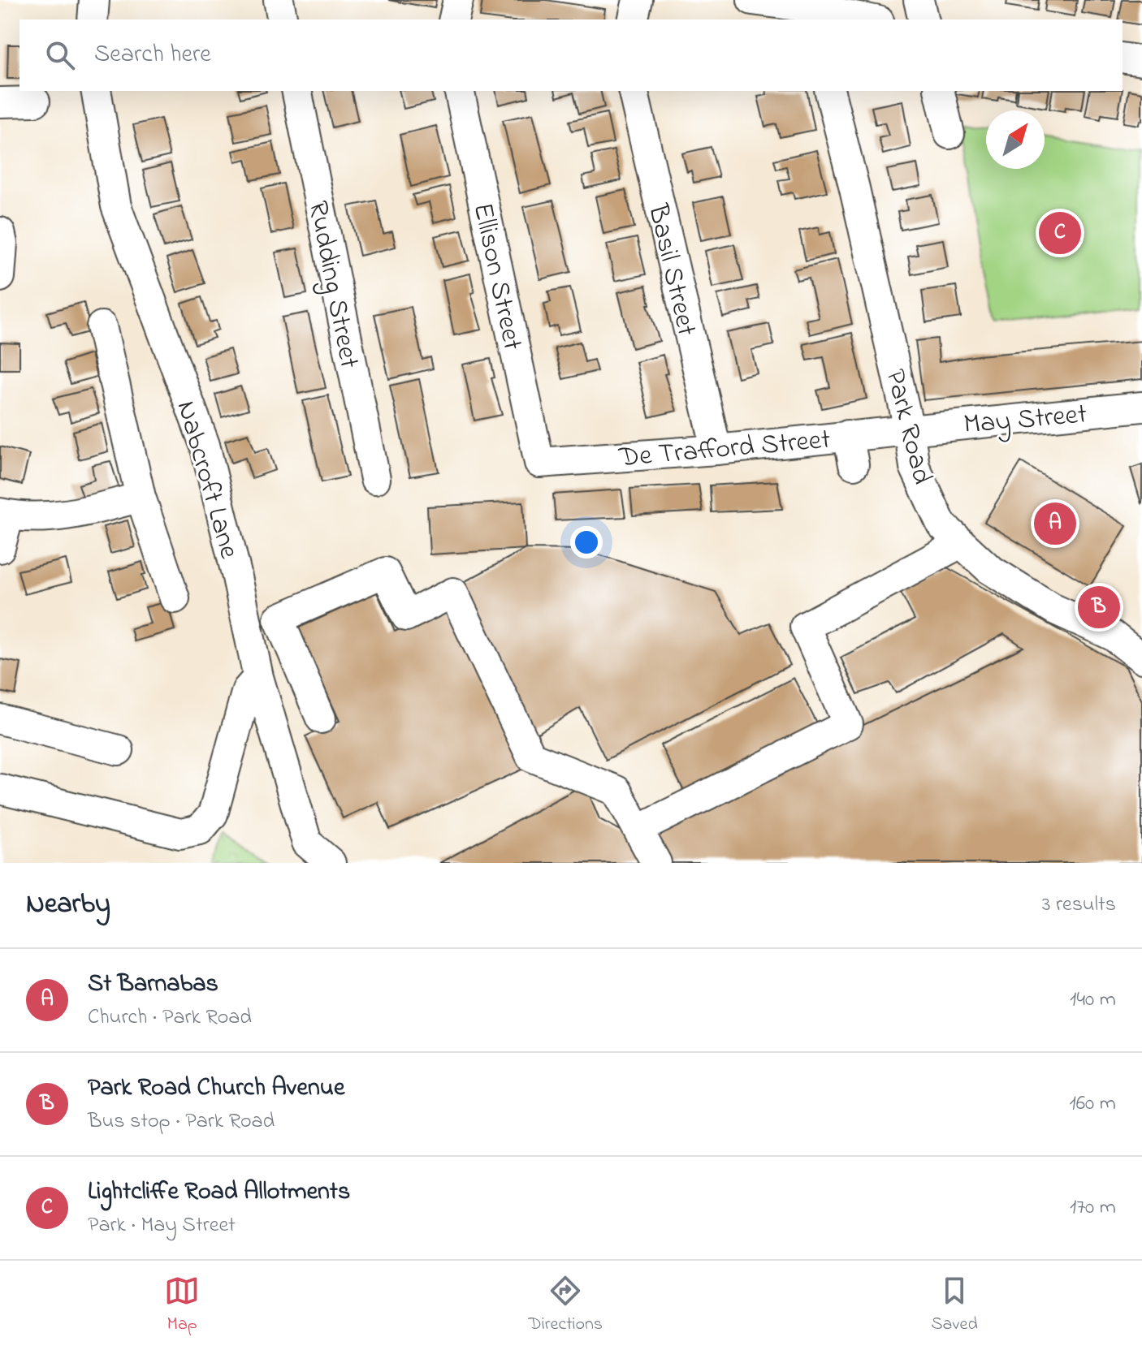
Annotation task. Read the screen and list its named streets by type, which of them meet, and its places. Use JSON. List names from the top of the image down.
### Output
{
  "streets": {
    "street": [
      "Basil Street",
      "Ellison Street",
      "Rudding Street",
      "May Street",
      "Park Road",
      "De Trafford Street",
      "Nabcroft Lane"
    ]
  },
  "crossings": [
    ["Basil Street", "De Trafford Street"],
    ["Ellison Street", "De Trafford Street"],
    ["May Street", "Park Road"],
    ["May Street", "De Trafford Street"],
    ["Park Road", "De Trafford Street"]
  ],
  "north": "top right",
  "page": {
    "search": "Search here",
    "pins": ["C", "A", "B"],
    "heading": ["Nearby", "3 results"],
    "list": [
      {
        "mark": "A",
        "name": "St Barnabas",
        "note": "Church · Park Road",
        "value": "140 m"
      },
      {
        "mark": "B",
        "name": "Park Road Church Avenue",
        "note": "Bus stop · Park Road",
        "value": "160 m"
      },
      {
        "mark": "C",
        "name": "Lightcliffe Road Allotments",
        "note": "Park · May Street",
        "value": "170 m"
      }
    ],
    "nav": ["Map", "Directions", "Saved"]
  }
}
